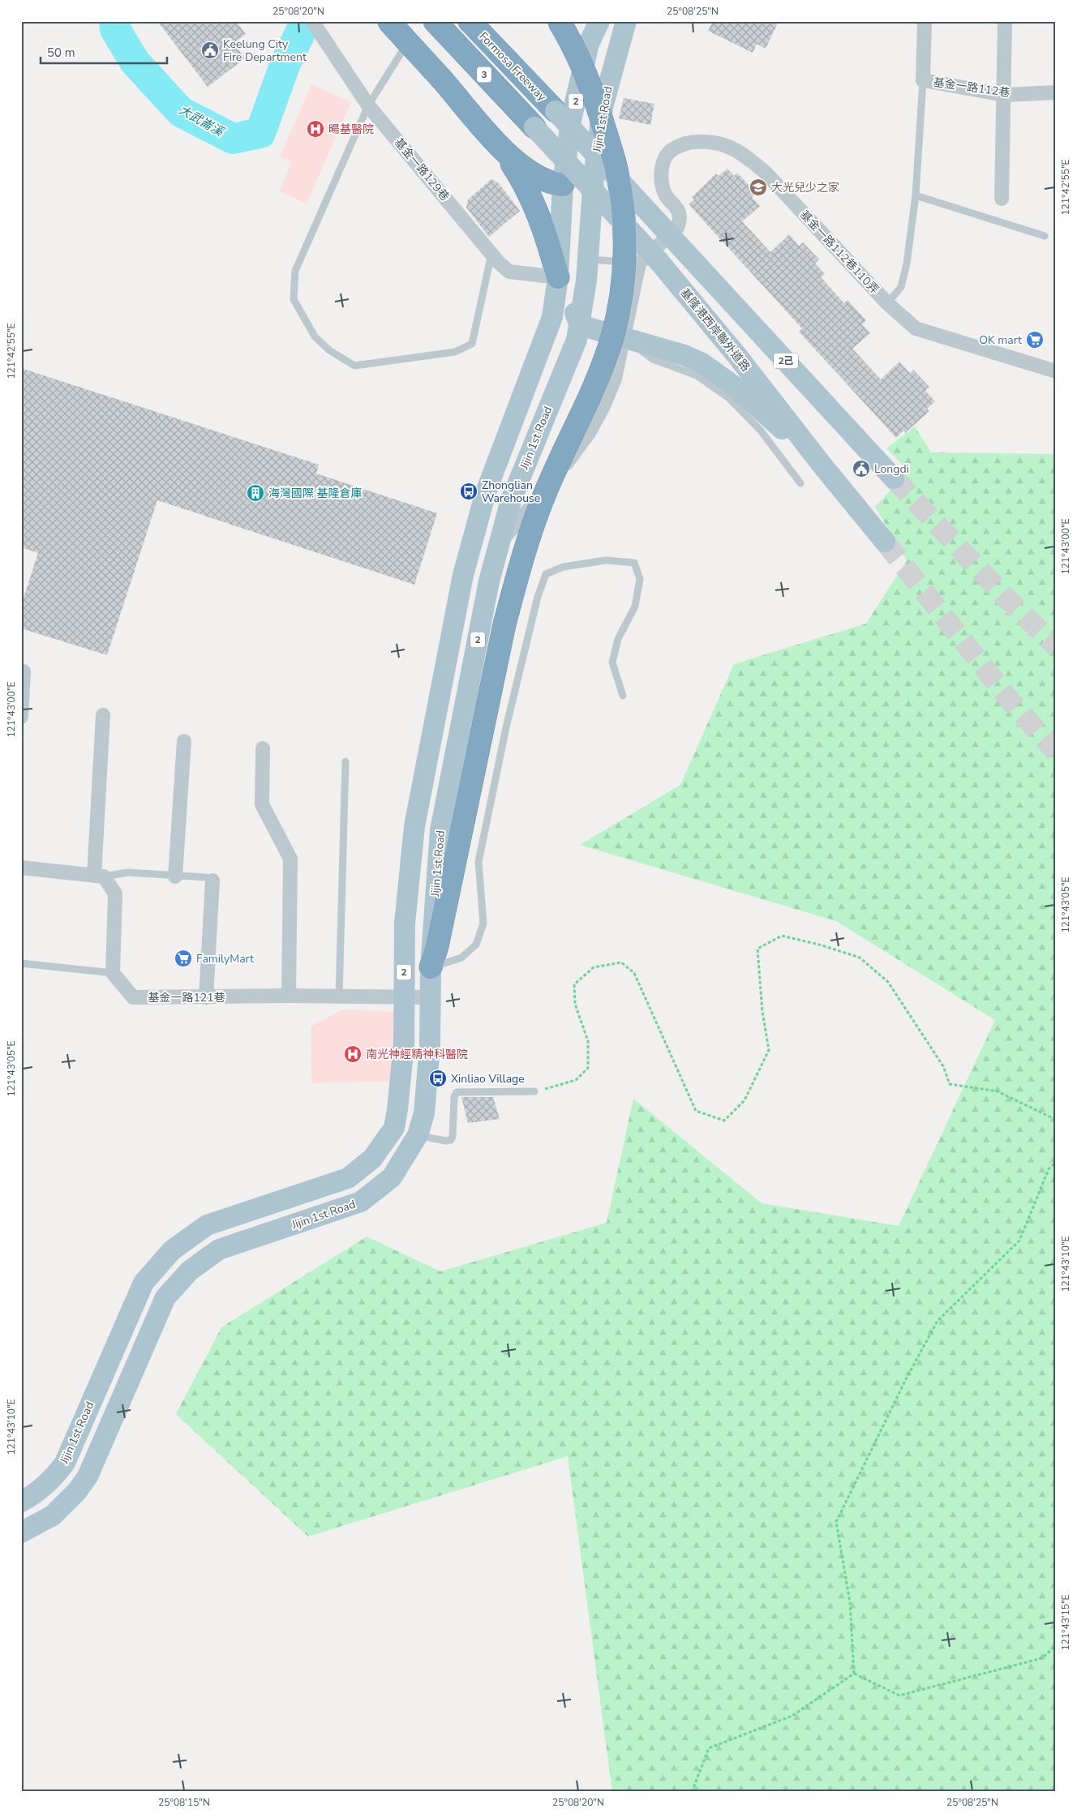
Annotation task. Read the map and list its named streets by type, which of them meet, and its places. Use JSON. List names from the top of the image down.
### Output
{
  "streets": {
    "highway": ["Formosa Freeway", "3"],
    "main road": [
      "2",
      "Jijin 1st Road",
      "基隆港西岸聯外道路",
      "2己"
    ],
    "street": [
      "基金一路112巷",
      "基金一路129巷",
      "基金一路112巷110弄",
      "基金一路121巷"
    ]
  },
  "crossings": [
    ["Formosa Freeway", "2己"],
    ["3", "基隆港西岸聯外道路"],
    ["Jijin 1st Road", "基金一路129巷"],
    ["Jijin 1st Road", "基金一路121巷"],
    ["基金一路112巷110弄", "基隆港西岸聯外道路"]
  ],
  "water": ["大武崙溪"],
  "places": {
    "public building": ["Keelung City Fire Department", "Longdi"],
    "hospital": ["暘基醫院", "南光神經精神科醫院"],
    "school or university": ["大光兒少之家"],
    "supermarket": ["OK mart", "FamilyMart"],
    "bus stop": ["Zhonglian Warehouse", "Xinliao Village"],
    "building": ["海灣國際 基隆倉庫"]
  },
  "scale_bar": "50 m",
  "coordinates": [
    "25°08'20\"N",
    "25°08'25\"N",
    "121°42'55\"E",
    "121°43'00\"E",
    "121°43'05\"E",
    "121°43'10\"E",
    "121°43'15\"E",
    "25°08'15\"N"
  ]
}
